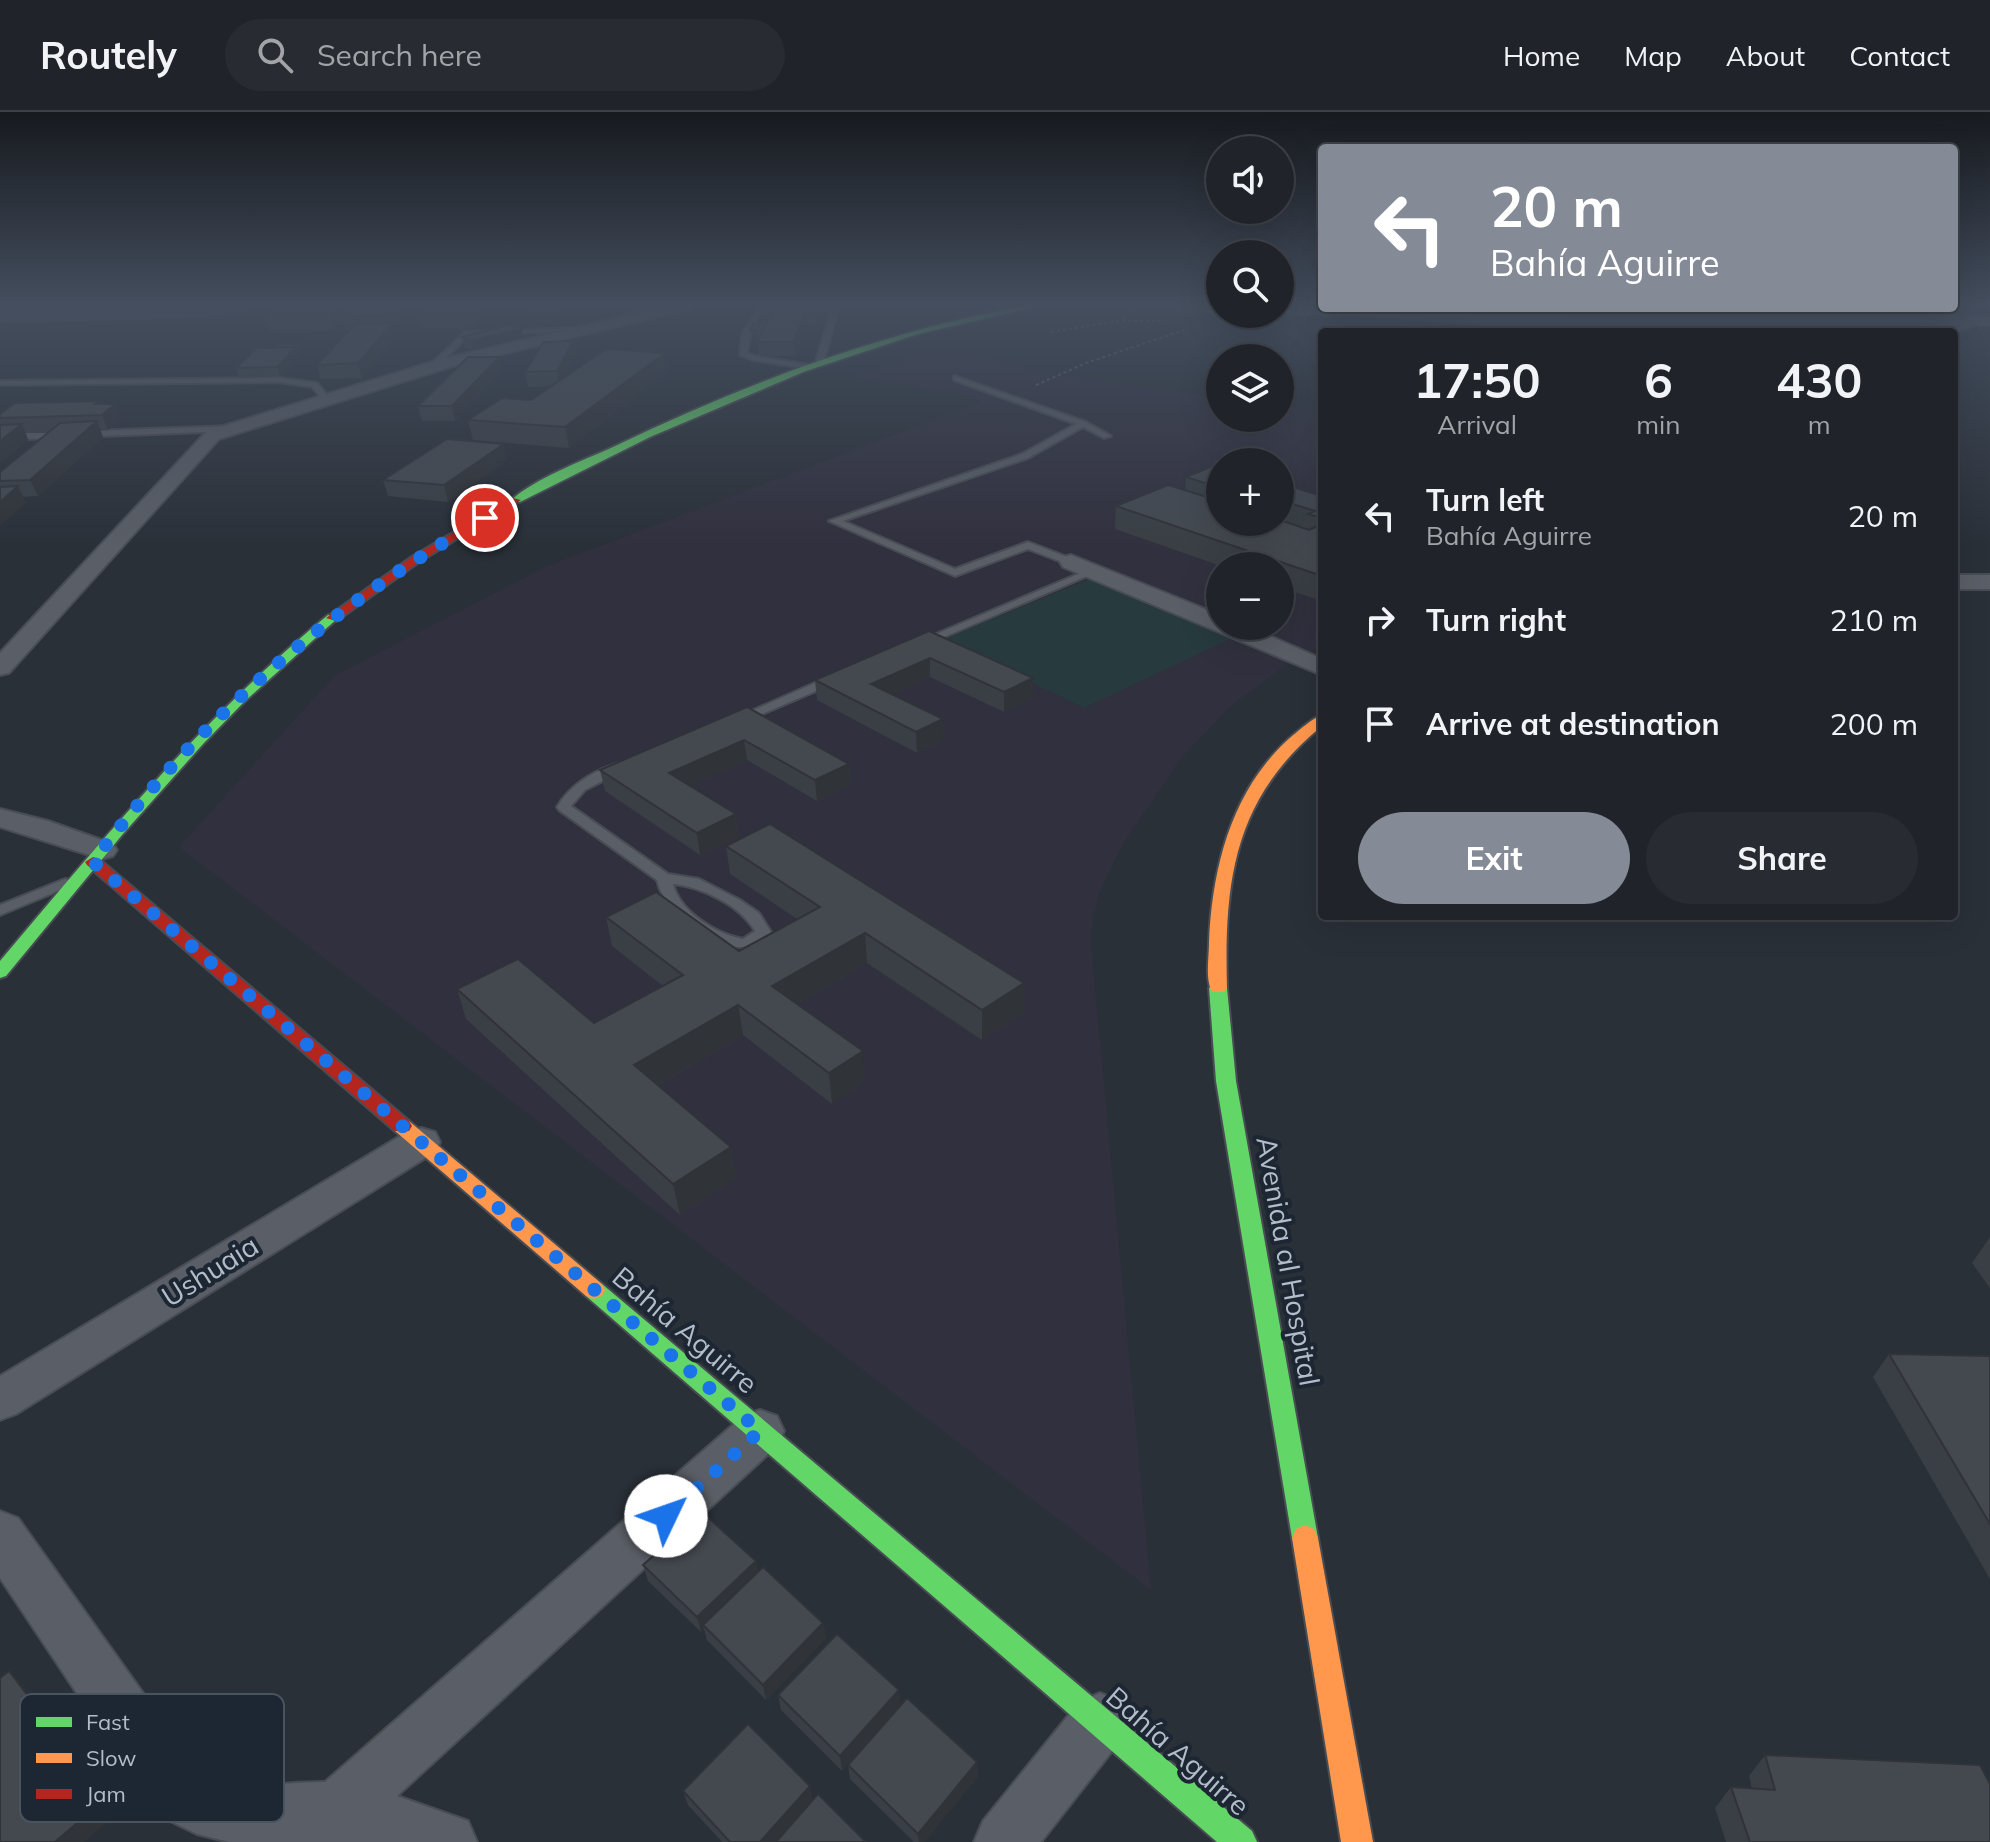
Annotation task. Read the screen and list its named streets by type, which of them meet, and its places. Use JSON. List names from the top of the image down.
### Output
{
  "streets": {
    "street": ["Avenida al Hospital", "Ushuaia", "Bahía Aguirre"]
  },
  "crossings": [
    ["Ushuaia", "Bahía Aguirre"]
  ],
  "legend": ["Fast", "Slow", "Jam"],
  "page": {
    "header": "Routely",
    "search": "Search here",
    "nav": [
      "Home",
      "Map",
      "About",
      "Contact"
    ],
    "map_buttons": ["+", "−"],
    "turn": ["20 m", "Bahía Aguirre"],
    "eta": [
      "17:50",
      "Arrival",
      "6",
      "min",
      "430",
      "m"
    ],
    "list": [
      {
        "name": "Turn left",
        "note": "Bahía Aguirre",
        "value": "20 m"
      },
      {
        "name": "Turn right",
        "value": "210 m"
      },
      {
        "name": "Arrive at destination",
        "value": "200 m"
      }
    ],
    "buttons": ["Exit", "Share"]
  }
}
